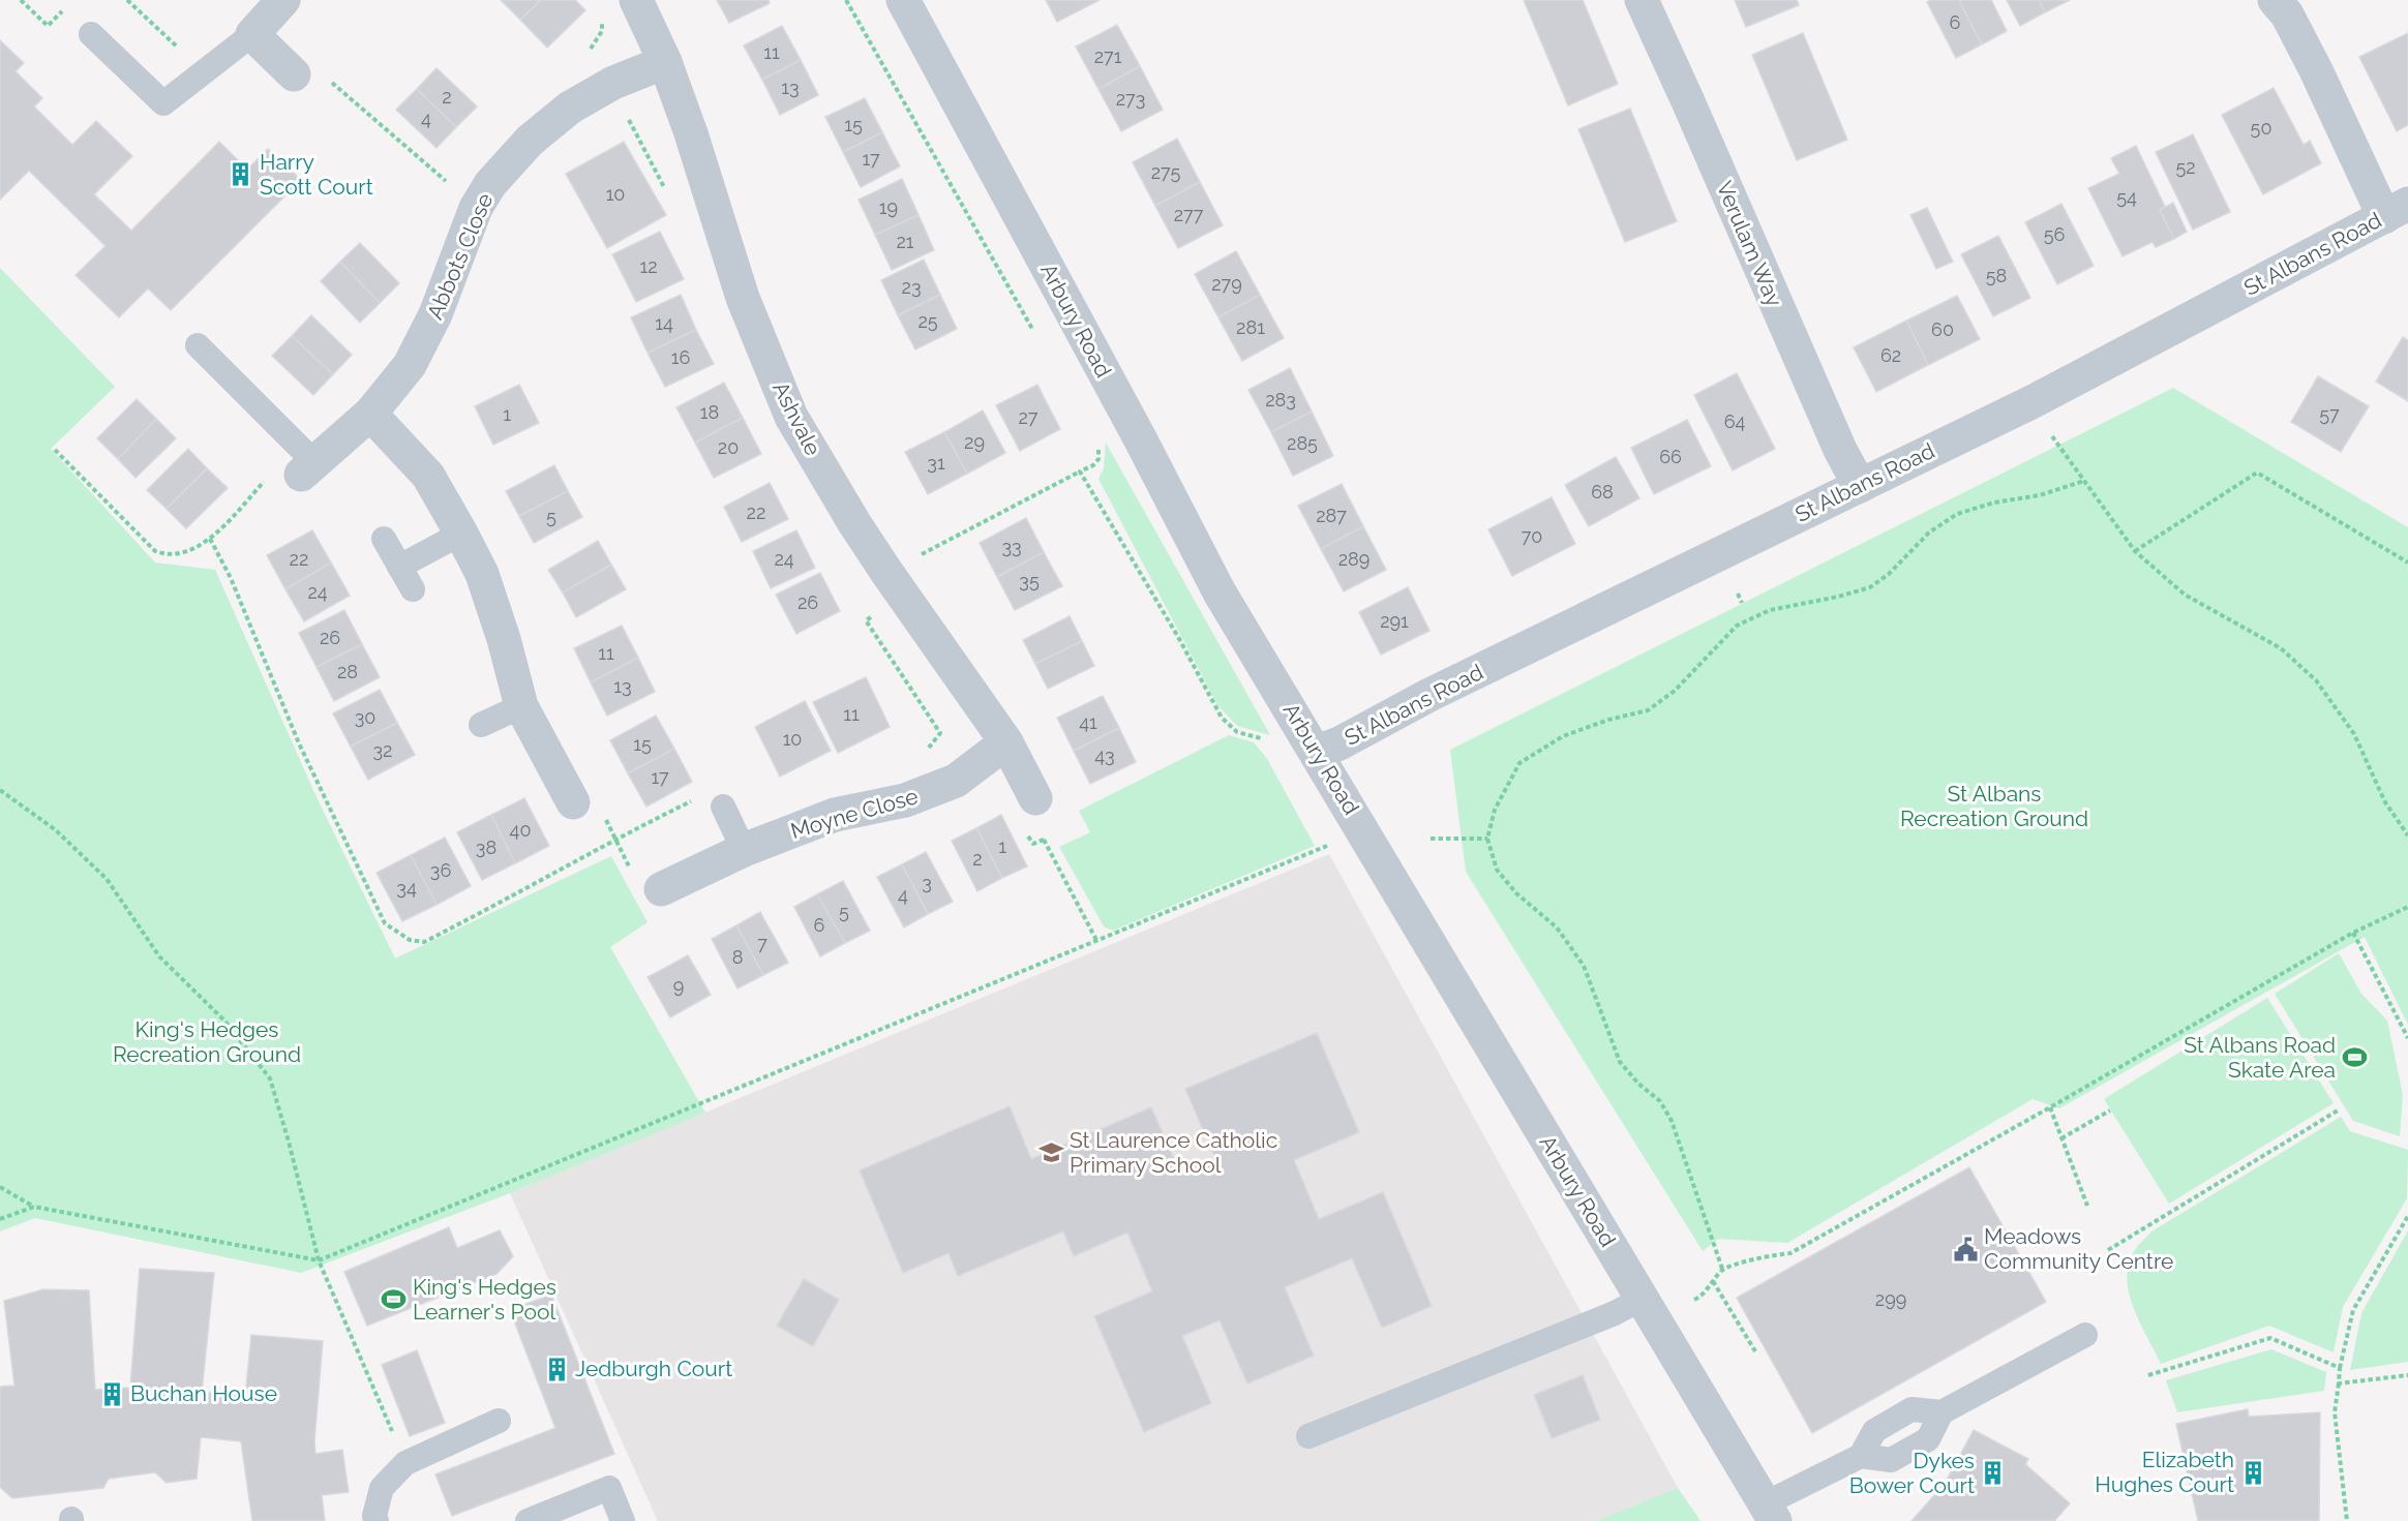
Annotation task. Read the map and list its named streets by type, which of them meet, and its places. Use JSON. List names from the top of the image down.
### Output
{
  "streets": {
    "street": [
      "Verulam Way",
      "St Albans Road",
      "Abbots Close",
      "Arbury Road",
      "Ashvale",
      "Moyne Close"
    ]
  },
  "crossings": [
    ["Verulam Way", "St Albans Road"],
    ["St Albans Road", "Arbury Road"],
    ["Abbots Close", "Ashvale"],
    ["Ashvale", "Moyne Close"]
  ],
  "parks": ["St Albans Recreation Ground", "King's Hedges Recreation Ground"],
  "places": {
    "building": [
      "Harry Scott Court",
      "Jedburgh Court",
      "Buchan House",
      "Elizabeth Hughes Court",
      "Dykes Bower Court"
    ],
    "sports": ["St Albans Road Skate Area", "King's Hedges Learner's Pool"],
    "school or university": ["St Laurence Catholic Primary School"],
    "public building": ["Meadows Community Centre"]
  },
  "house_numbers": [
    "6",
    "11",
    "271",
    "13",
    "2",
    "273",
    "4",
    "15",
    "50",
    "17",
    "52",
    "275",
    "10",
    "54",
    "19",
    "277",
    "56",
    "21",
    "12",
    "58",
    "279",
    "23",
    "25",
    "14",
    "281",
    "60",
    "62",
    "16",
    "283",
    "18",
    "1",
    "57",
    "27",
    "64",
    "29",
    "285",
    "20",
    "66",
    "31",
    "68",
    "22",
    "287",
    "5",
    "70",
    "33",
    "22",
    "24",
    "289",
    "35",
    "24",
    "26",
    "291",
    "26",
    "11",
    "28",
    "13",
    "11",
    "30",
    "41",
    "10",
    "15",
    "32",
    "43",
    "17",
    "40",
    "1",
    "38",
    "2",
    "36",
    "3",
    "34",
    "4",
    "5",
    "6",
    "7",
    "8",
    "9",
    "299"
  ]
}
